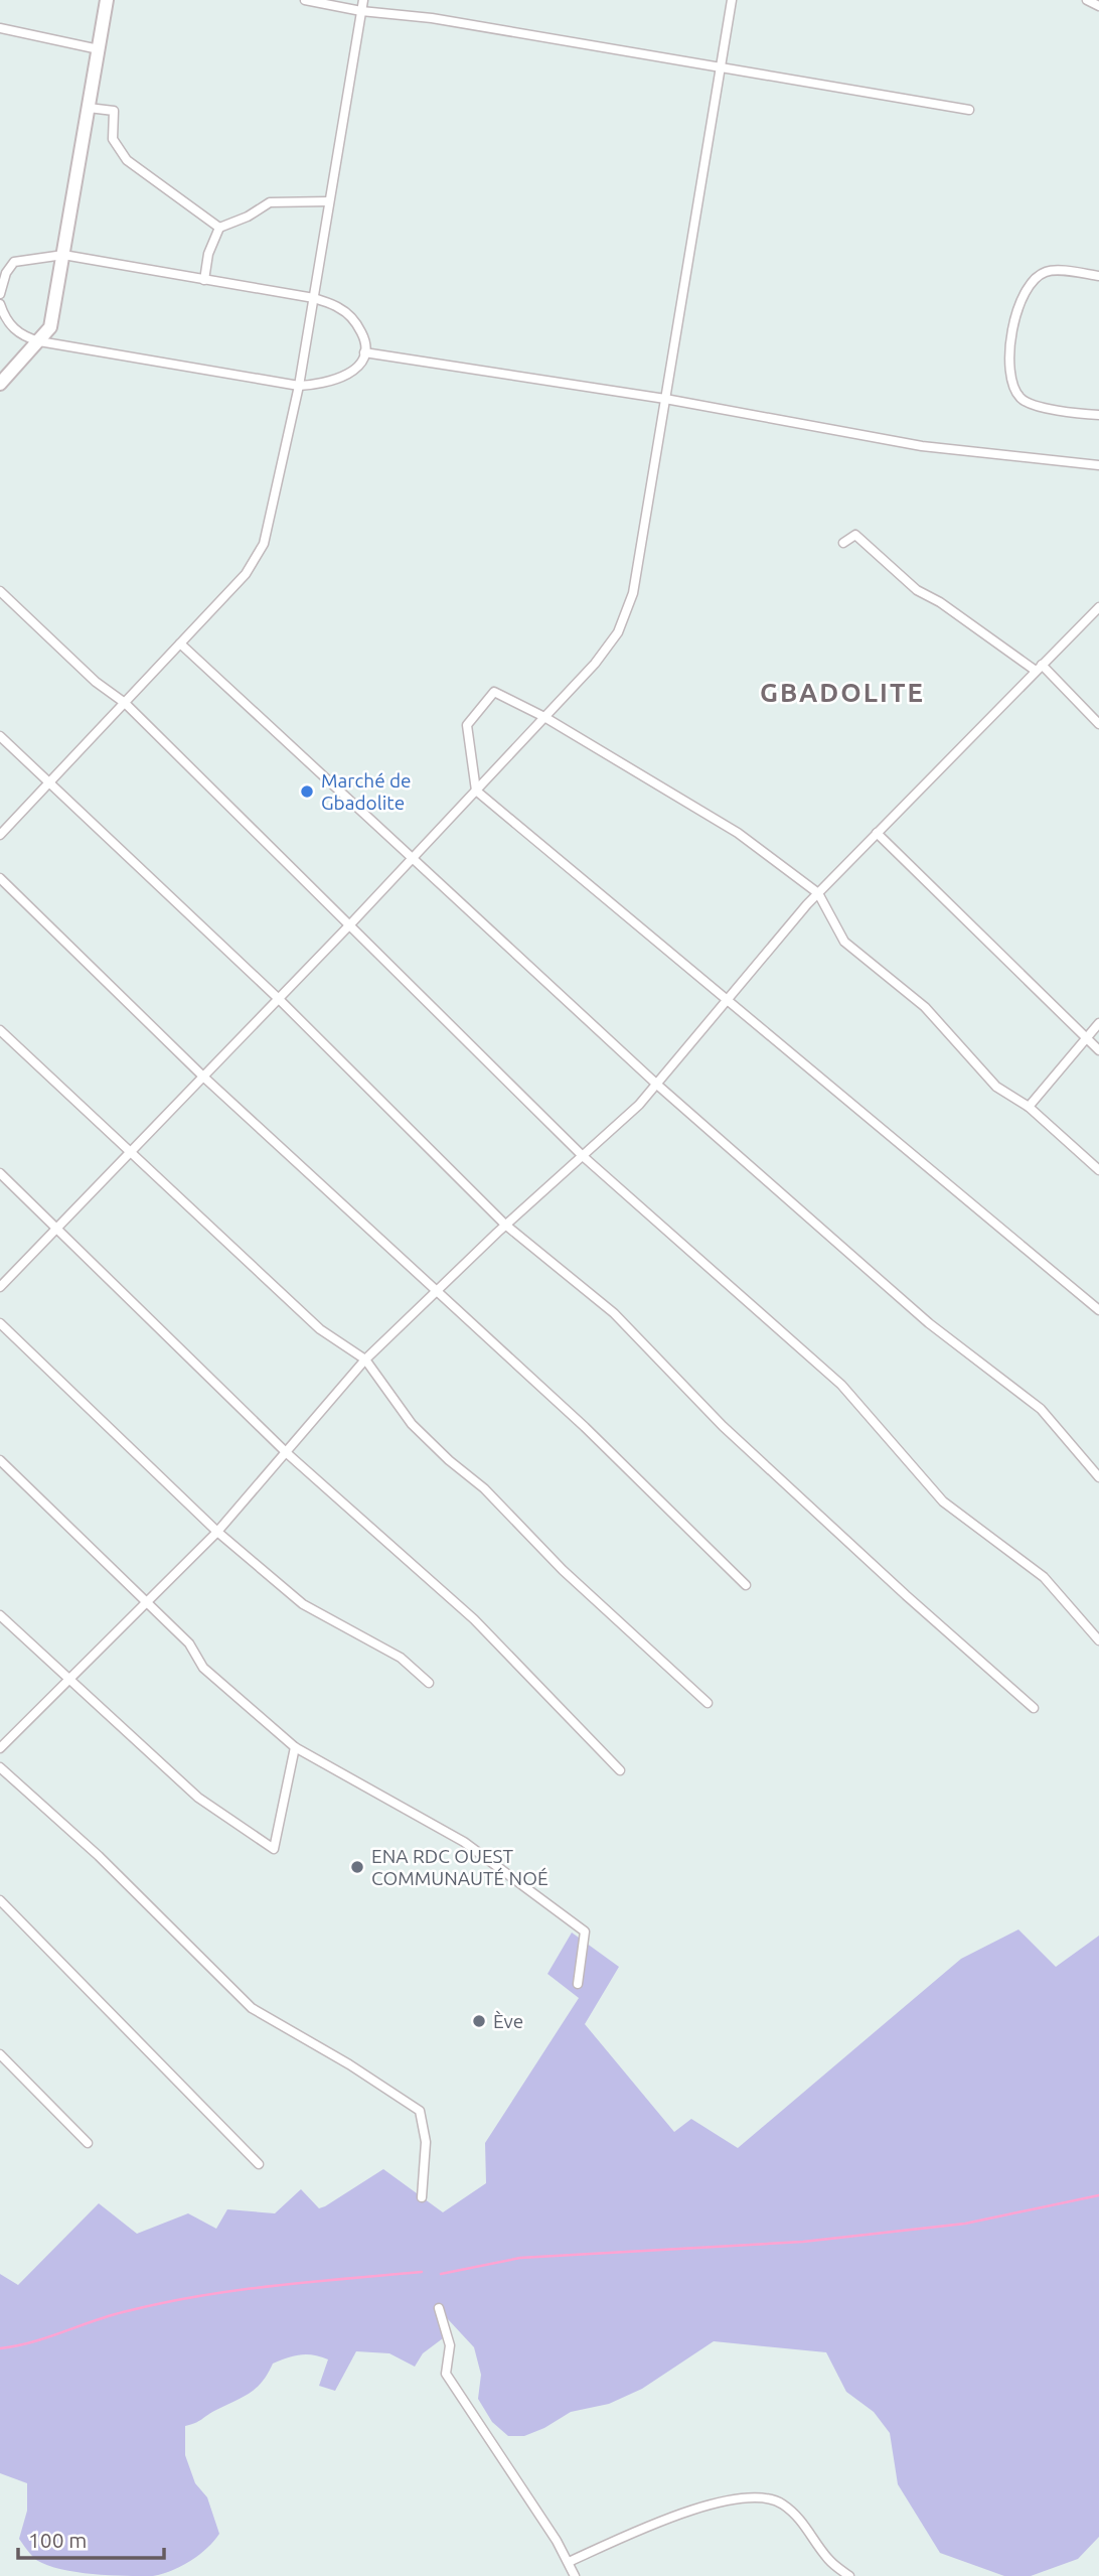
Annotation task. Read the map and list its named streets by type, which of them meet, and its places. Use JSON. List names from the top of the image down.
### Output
{
  "districts": ["GBADOLITE"],
  "places": ["Marché de Gbadolite", "ENA RDC OUEST COMMUNAUTÉ NOÉ", "Ève"],
  "scale_bar": "100 m"
}
